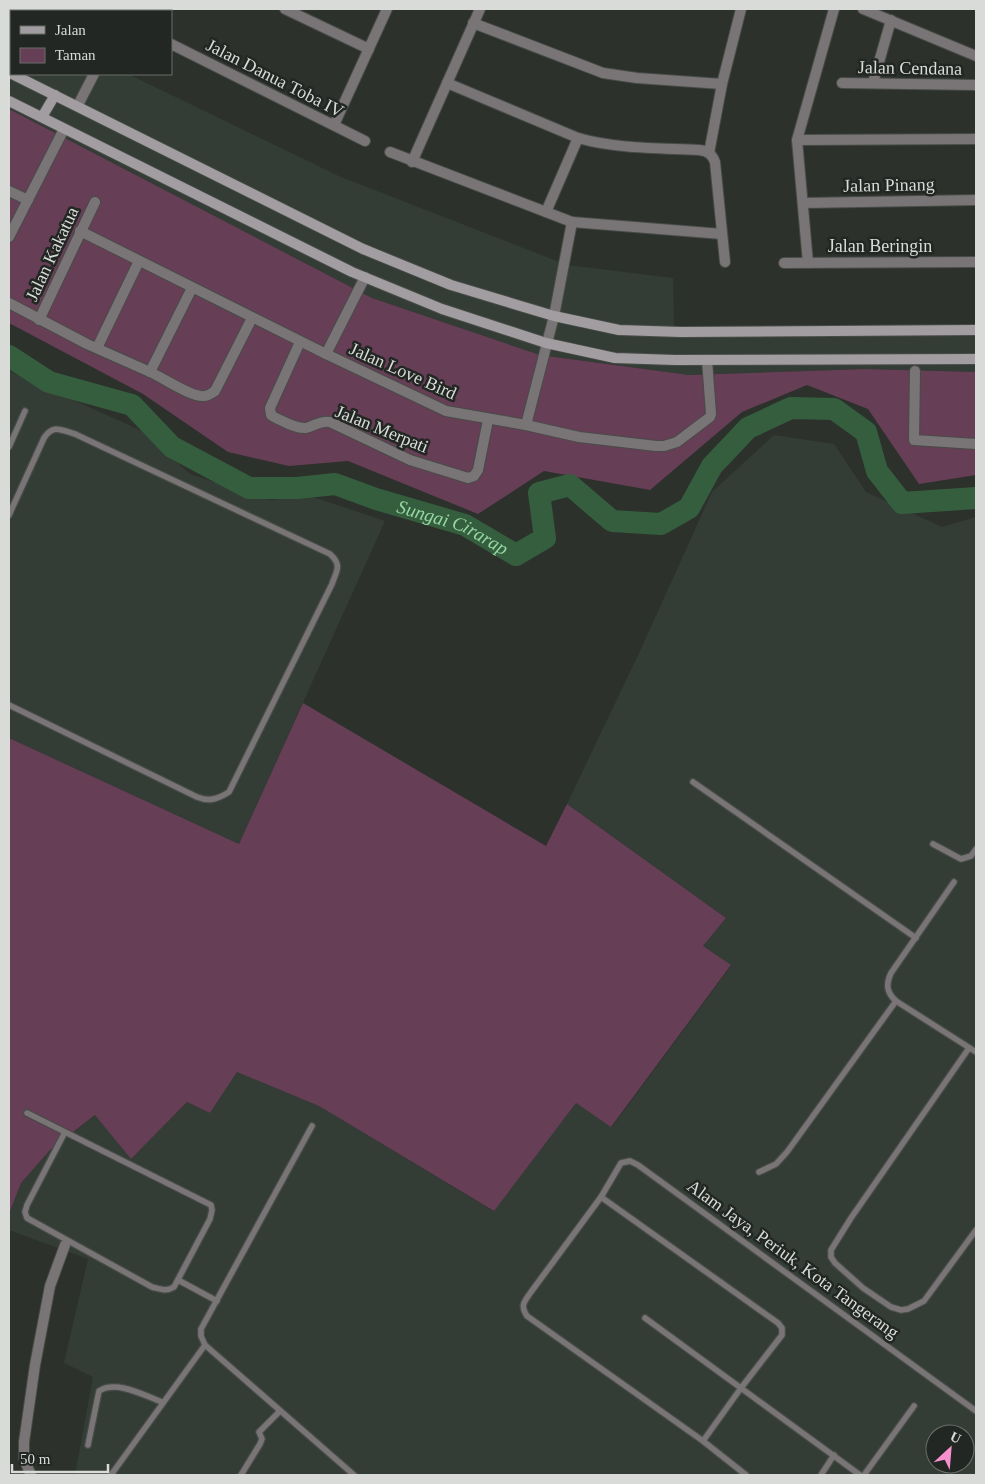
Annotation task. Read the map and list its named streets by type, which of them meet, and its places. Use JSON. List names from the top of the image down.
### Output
{
  "streets": {
    "street": [
      "Jalan Cendana",
      "Jalan Danua Toba IV",
      "Jalan Pinang",
      "Jalan Beringin",
      "Jalan Kakatua",
      "Jalan Love Bird",
      "Jalan Merpati"
    ],
    "lane": ["Alam Jaya, Periuk, Kota Tangerang"]
  },
  "crossings": [
    ["Jalan Kakatua", "Jalan Love Bird"],
    ["Jalan Love Bird", "Jalan Merpati"]
  ],
  "water": ["Sungai Cirarap"],
  "legend": ["Jalan", "Taman"],
  "scale_bar": "50 m",
  "north": "top right"
}
